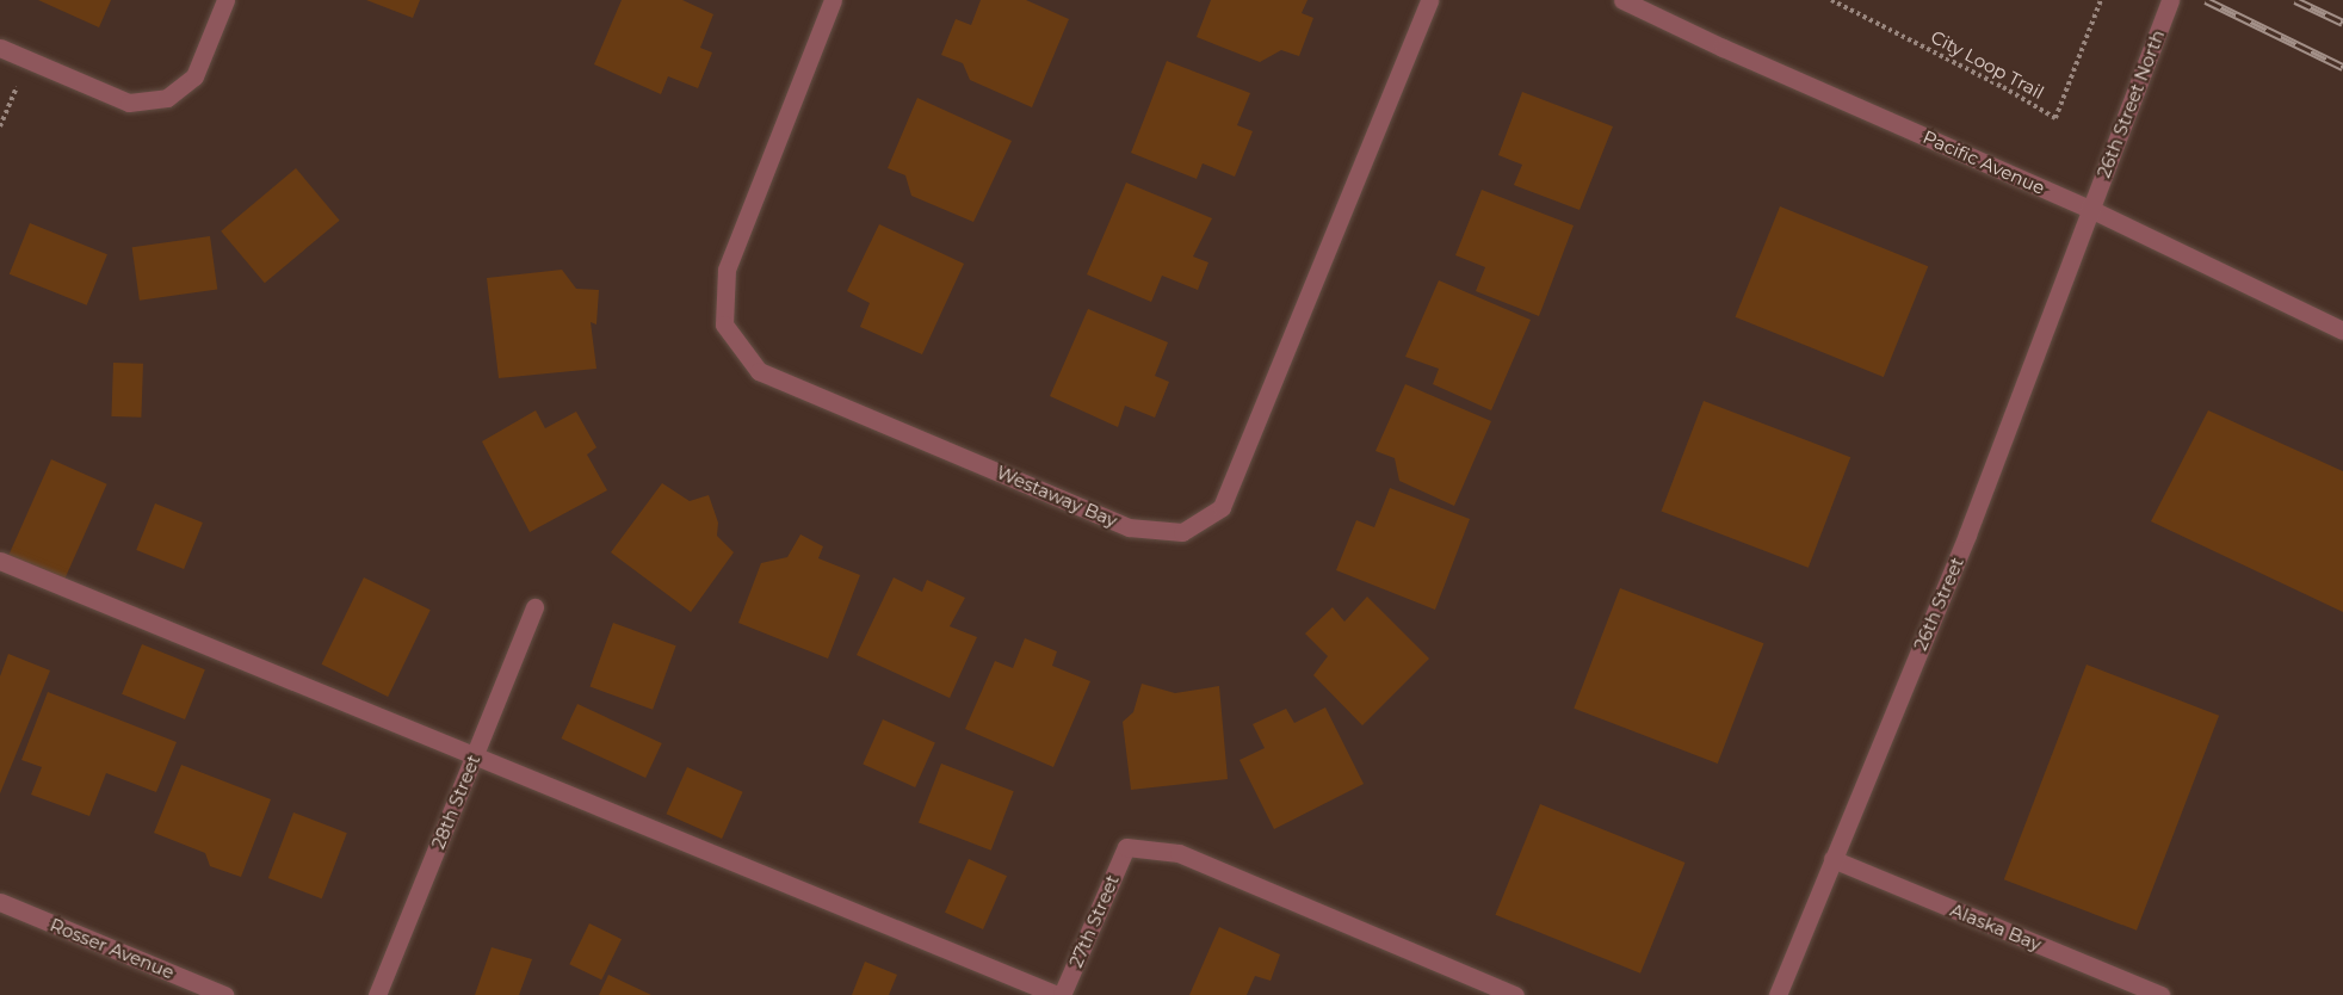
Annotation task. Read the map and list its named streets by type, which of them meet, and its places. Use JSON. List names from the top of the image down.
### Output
{
  "streets": {
    "street": [
      "26th Street North",
      "Pacific Avenue",
      "Westaway Bay",
      "26th Street",
      "28th Street",
      "27th Street",
      "Alaska Bay",
      "Rosser Avenue"
    ],
    "path": ["City Loop Trail"]
  },
  "crossings": [
    ["26th Street North", "Pacific Avenue"],
    ["26th Street North", "26th Street"],
    ["Pacific Avenue", "26th Street"],
    ["26th Street", "Alaska Bay"]
  ]
}
